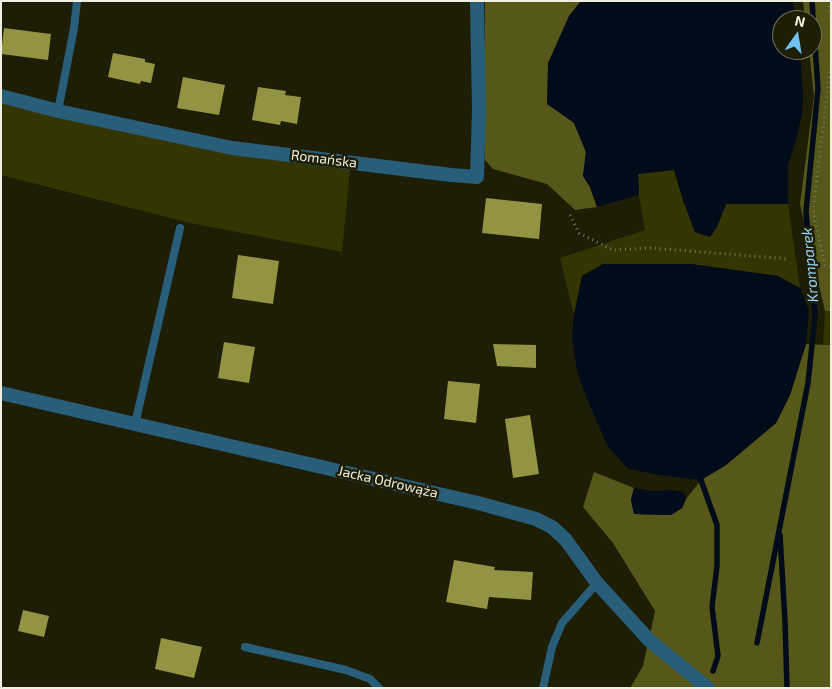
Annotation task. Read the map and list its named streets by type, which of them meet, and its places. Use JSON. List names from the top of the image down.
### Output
{
  "streets": {
    "street": ["Romańska", "Jacka Odrowąża"]
  },
  "water": ["Kromparek"],
  "north": "top"
}
